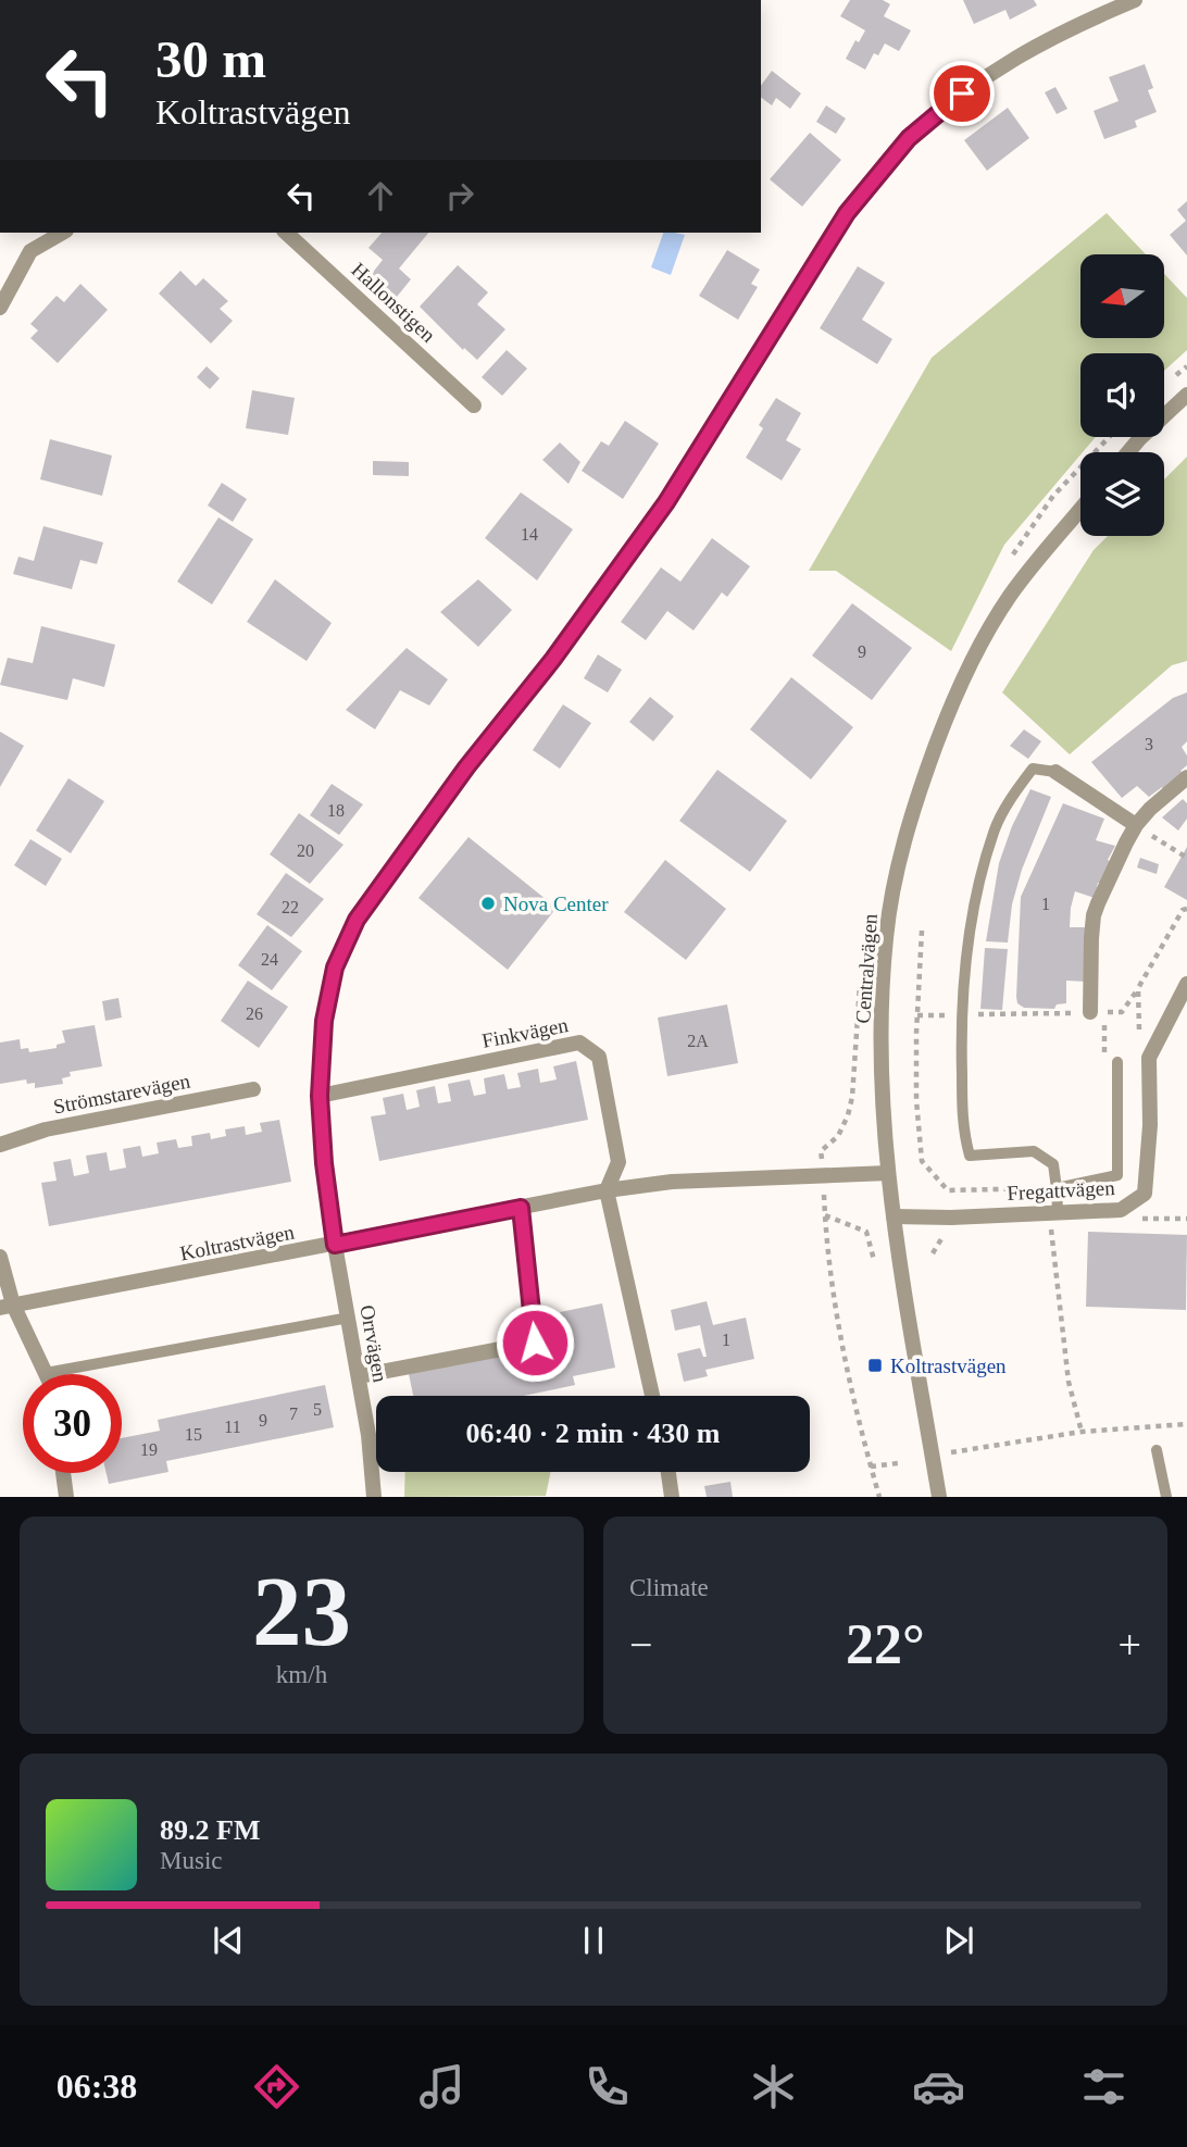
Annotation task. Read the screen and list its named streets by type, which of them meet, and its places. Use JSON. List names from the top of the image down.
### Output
{
  "streets": {
    "street": [
      "Hallonstigen",
      "Centralvägen",
      "Finkvägen",
      "Strömstarevägen",
      "Fregattvägen",
      "Koltrastvägen",
      "Orrvägen"
    ]
  },
  "crossings": [
    ["Centralvägen", "Fregattvägen"],
    ["Centralvägen", "Koltrastvägen"],
    ["Finkvägen", "Koltrastvägen"],
    ["Finkvägen", "Orrvägen"],
    ["Koltrastvägen", "Orrvägen"]
  ],
  "places": {
    "other": ["Nova Center"],
    "transit": ["Koltrastvägen"]
  },
  "house_numbers": [
    "14",
    "9",
    "3",
    "18",
    "20",
    "1",
    "22",
    "24",
    "26",
    "2A",
    "1",
    "5",
    "7",
    "9",
    "11",
    "15",
    "19"
  ],
  "north": "left",
  "page": {
    "turn": ["30 m", "Koltrastvägen"],
    "limit": "30",
    "trip": "06:40 · 2 min · 430 m",
    "tile": [
      ["23", "km/h"],
      "Climate"
    ],
    "heat": ["−", "22°", "+"],
    "song": ["89.2 FM", "Music"],
    "tabs": "06:38"
  }
}
